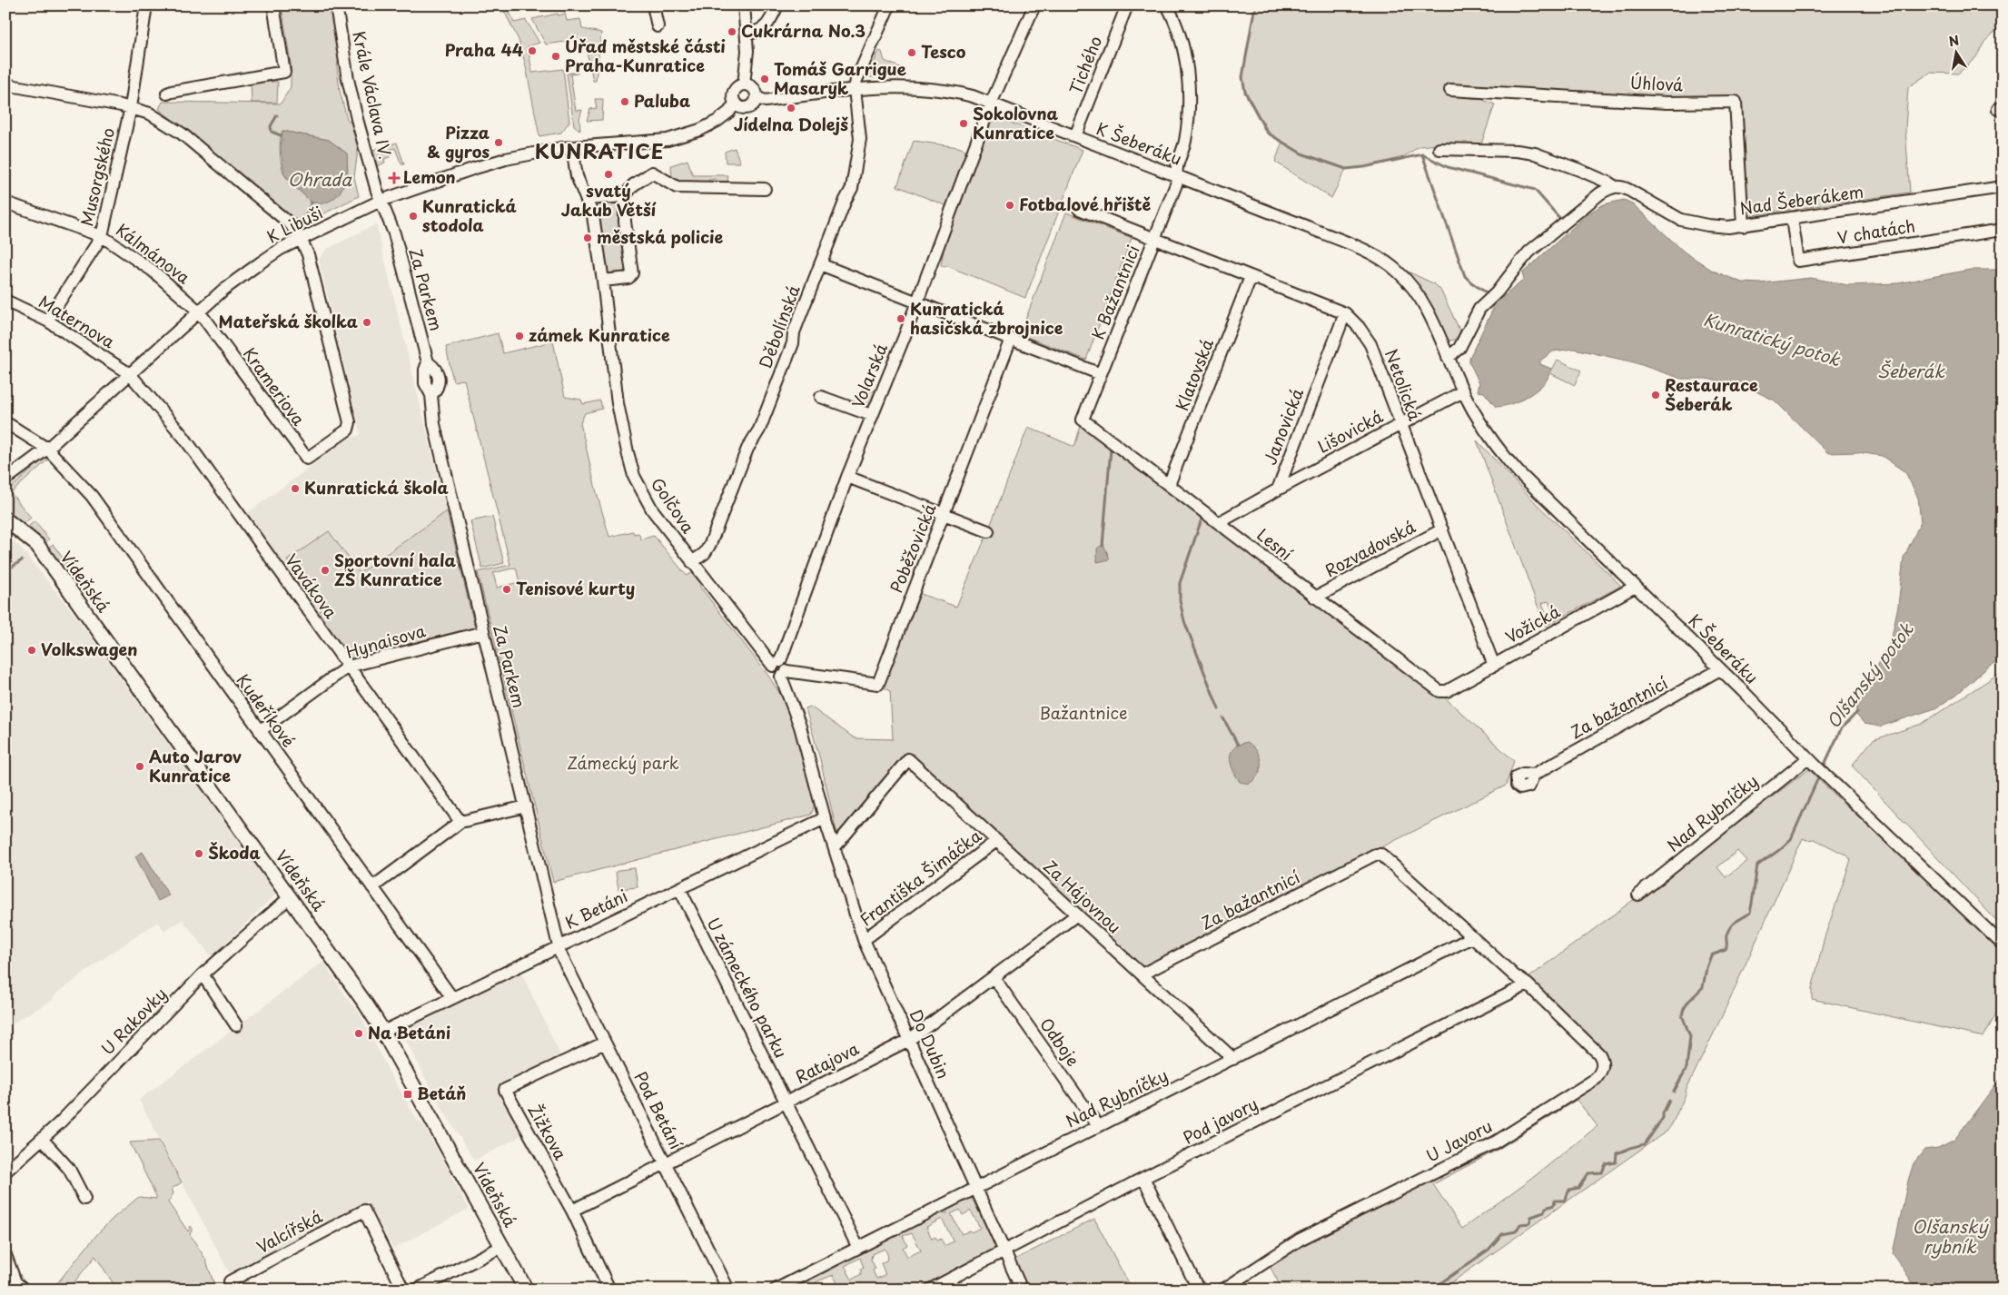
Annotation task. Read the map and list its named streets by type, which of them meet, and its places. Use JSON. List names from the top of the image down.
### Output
{
  "streets": {
    "main road": ["Vídeňská"],
    "street": [
      "Tichého",
      "Úhlová",
      "Krále Václava IV.",
      "K Šeberáku",
      "Musorgského",
      "Nad Šeberákem",
      "K Libuši",
      "V chatách",
      "Kálmánova",
      "Za Parkem",
      "K Bažantnici",
      "Maternova",
      "Děbolínská",
      "Klatovská",
      "Volarská",
      "Netolická",
      "Krameriova",
      "Janovická",
      "Lišovická",
      "Golčova",
      "Lesní",
      "Poběžovická",
      "Rozvadovská",
      "Vavákova",
      "Vožická",
      "Hynaisova",
      "Za bažantnicí",
      "Kudeříkové",
      "Nad Rybníčky",
      "Františka Šimáčka",
      "Za Hájovnou",
      "K Betáni",
      "U zámeckého parku",
      "U Rakovky",
      "Odboje",
      "Do Dubin",
      "Ratajova",
      "Pod Betání",
      "Pod javory",
      "Žižkova",
      "U Javoru",
      "Valcířská"
    ]
  },
  "crossings": [
    ["Tichého", "K Šeberáku"],
    ["Úhlová", "Nad Šeberákem"],
    ["Krále Václava IV.", "K Libuši"],
    ["Krále Václava IV.", "Za Parkem"],
    ["K Šeberáku", "K Libuši"],
    ["K Šeberáku", "K Bažantnici"],
    ["K Šeberáku", "Děbolínská"],
    ["K Šeberáku", "Volarská"],
    ["K Šeberáku", "Lišovická"],
    ["K Šeberáku", "Vožická"],
    ["K Šeberáku", "Za bažantnicí"],
    ["K Šeberáku", "Nad Rybníčky"],
    ["Musorgského", "Kálmánova"],
    ["Musorgského", "Maternova"],
    ["Nad Šeberákem", "V chatách"],
    ["K Libuši", "Kálmánova"],
    ["K Libuši", "Za Parkem"],
    ["K Libuši", "Maternova"],
    ["K Libuši", "Krameriova"],
    ["K Libuši", "Vavákova"],
    ["K Libuši", "Kudeříkové"],
    ["Kálmánova", "Krameriova"],
    ["Za Parkem", "Hynaisova"],
    ["Za Parkem", "K Betáni"],
    ["Za Parkem", "Pod Betání"],
    ["K Bažantnici", "Netolická"],
    ["K Bažantnici", "Lesní"],
    ["Maternova", "Vavákova"],
    ["Děbolínská", "Golčova"],
    ["Klatovská", "Netolická"],
    ["Klatovská", "Lesní"],
    ["Volarská", "Golčova"],
    ["Volarská", "Poběžovická"],
    ["Netolická", "Janovická"],
    ["Netolická", "Lišovická"],
    ["Netolická", "Rozvadovská"],
    ["Netolická", "Vožická"],
    ["Janovická", "Lišovická"],
    ["Janovická", "Lesní"],
    ["Golčova", "Poběžovická"],
    ["Golčova", "Za Hájovnou"],
    ["Golčova", "K Betáni"],
    ["Golčova", "Do Dubin"],
    ["Lesní", "Rozvadovská"],
    ["Lesní", "Vožická"],
    ["Vídeňská", "K Betáni"],
    ["Vídeňská", "U Rakovky"],
    ["Vavákova", "Hynaisova"],
    ["Hynaisova", "Kudeříkové"],
    ["Za bažantnicí", "Za Hájovnou"],
    ["Za bažantnicí", "U Javoru"],
    ["Kudeříkové", "K Betáni"],
    ["Nad Rybníčky", "Za Hájovnou"],
    ["Nad Rybníčky", "U zámeckého parku"],
    ["Nad Rybníčky", "Odboje"],
    ["Nad Rybníčky", "Do Dubin"],
    ["Nad Rybníčky", "U Javoru"],
    ["Františka Šimáčka", "Za Hájovnou"],
    ["Františka Šimáčka", "Do Dubin"],
    ["Za Hájovnou", "Do Dubin"],
    ["Za Hájovnou", "Ratajova"],
    ["K Betáni", "U zámeckého parku"],
    ["K Betáni", "Pod Betání"],
    ["U zámeckého parku", "Ratajova"],
    ["Odboje", "Ratajova"],
    ["Do Dubin", "Ratajova"],
    ["Do Dubin", "Pod javory"],
    ["Ratajova", "Pod Betání"],
    ["Ratajova", "Žižkova"],
    ["Pod Betání", "Žižkova"],
    ["Pod javory", "U Javoru"]
  ],
  "districts": ["KUNRATICE"],
  "water": [
    "Ohrada",
    "Kunratický potok",
    "Šeberák",
    "Olšanský potok",
    "Olšanský rybník"
  ],
  "parks": ["Bažantnice", "Zámecký park"],
  "places": {
    "other": [
      "Cukrárna No.3",
      "Praha 44",
      "Tesco",
      "Úřad městské části Praha-Kunratice",
      "Tomáš Garrigue Masaryk",
      "Paluba",
      "Jídelna Dolejš",
      "Sokolovna Kunratice",
      "Pizza & gyros",
      "svatý Jakub Větší",
      "Fotbalové hřiště",
      "Kunratická stodola",
      "městská policie",
      "Kunratická hasičská zbrojnice",
      "Mateřská školka",
      "zámek Kunratice",
      "Restaurace Šeberák",
      "Kunratická škola",
      "Sportovní hala ZŠ Kunratice",
      "Tenisové kurty",
      "Volkswagen",
      "Auto Jarov Kunratice",
      "Škoda",
      "Na Betáni"
    ],
    "health": ["Lemon"],
    "transit": ["Betáň"]
  },
  "north": "top"
}
